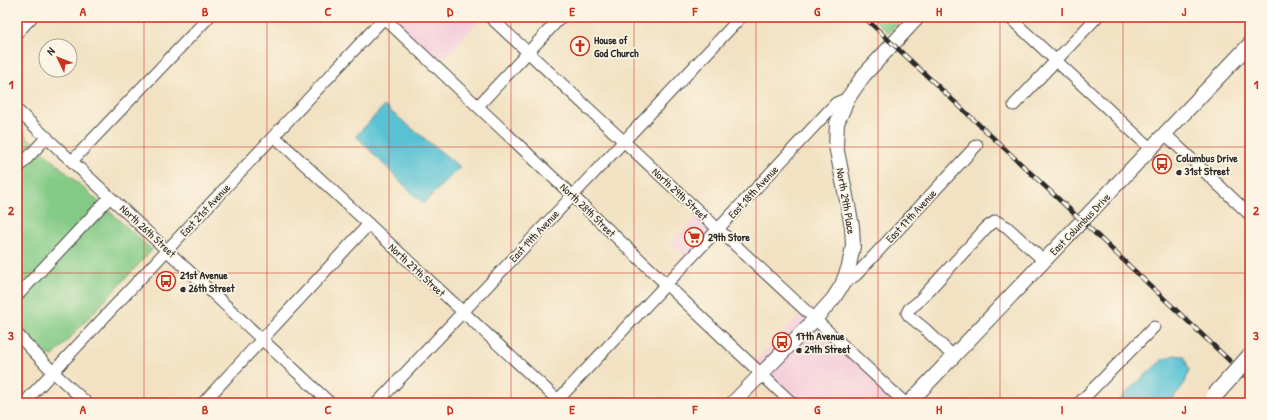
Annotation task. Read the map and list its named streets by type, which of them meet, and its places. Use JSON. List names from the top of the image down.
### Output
{
  "streets": {
    "main road": ["East 18th Avenue", "North 29th Place", "East Columbus Drive"],
    "street": [
      "North 29th Street",
      "East 21st Avenue",
      "North 28th Street",
      "East 17th Avenue",
      "North 26th Street",
      "East 19th Avenue",
      "North 27th Street"
    ]
  },
  "crossings": [
    ["East 18th Avenue", "North 29th Street"],
    ["East 18th Avenue", "North 29th Place"],
    ["East 18th Avenue", "North 28th Street"],
    ["East 18th Avenue", "North 27th Street"],
    ["North 29th Street", "North 29th Place"],
    ["North 29th Street", "East 19th Avenue"],
    ["North 29th Place", "East 17th Avenue"],
    ["East 21st Avenue", "North 28th Street"],
    ["East 21st Avenue", "North 26th Street"],
    ["East 21st Avenue", "North 27th Street"],
    ["North 28th Street", "East 19th Avenue"],
    ["East 19th Avenue", "North 27th Street"]
  ],
  "places": {
    "church": ["House of God Church"],
    "bus stop": ["Columbus Drive @ 31st Street", "21st Avenue @ 26th Street", "17th Avenue @ 29th Street"],
    "supermarket": ["29th Store"]
  },
  "north": "top left",
  "grid": {
    "columns": [
      "A",
      "B",
      "C",
      "D",
      "E",
      "F",
      "G",
      "H",
      "I",
      "J"
    ],
    "rows": ["1", "2", "3"]
  }
}
